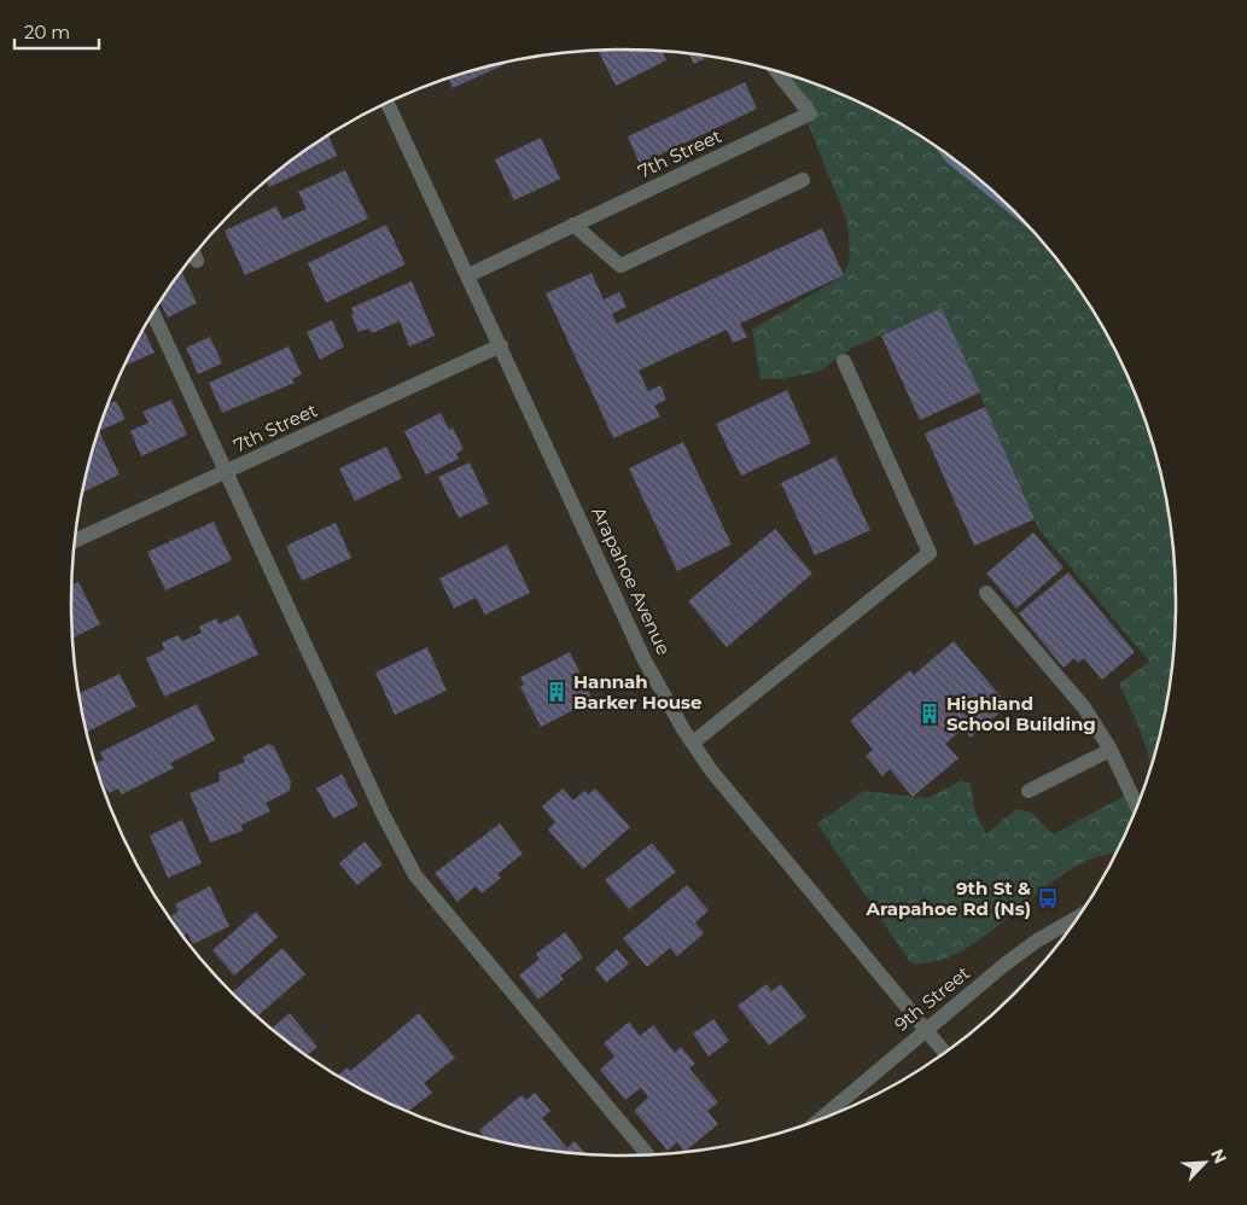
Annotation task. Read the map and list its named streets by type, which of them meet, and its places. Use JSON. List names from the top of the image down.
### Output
{
  "streets": {
    "street": ["7th Street", "Arapahoe Avenue", "9th Street"]
  },
  "crossings": [
    ["7th Street", "Arapahoe Avenue"],
    ["Arapahoe Avenue", "9th Street"]
  ],
  "places": {
    "building": ["Hannah Barker House", "Highland School Building"],
    "bus stop": ["9th St & Arapahoe Rd (Ns)"]
  },
  "scale_bar": "20 m",
  "north": "top right"
}
